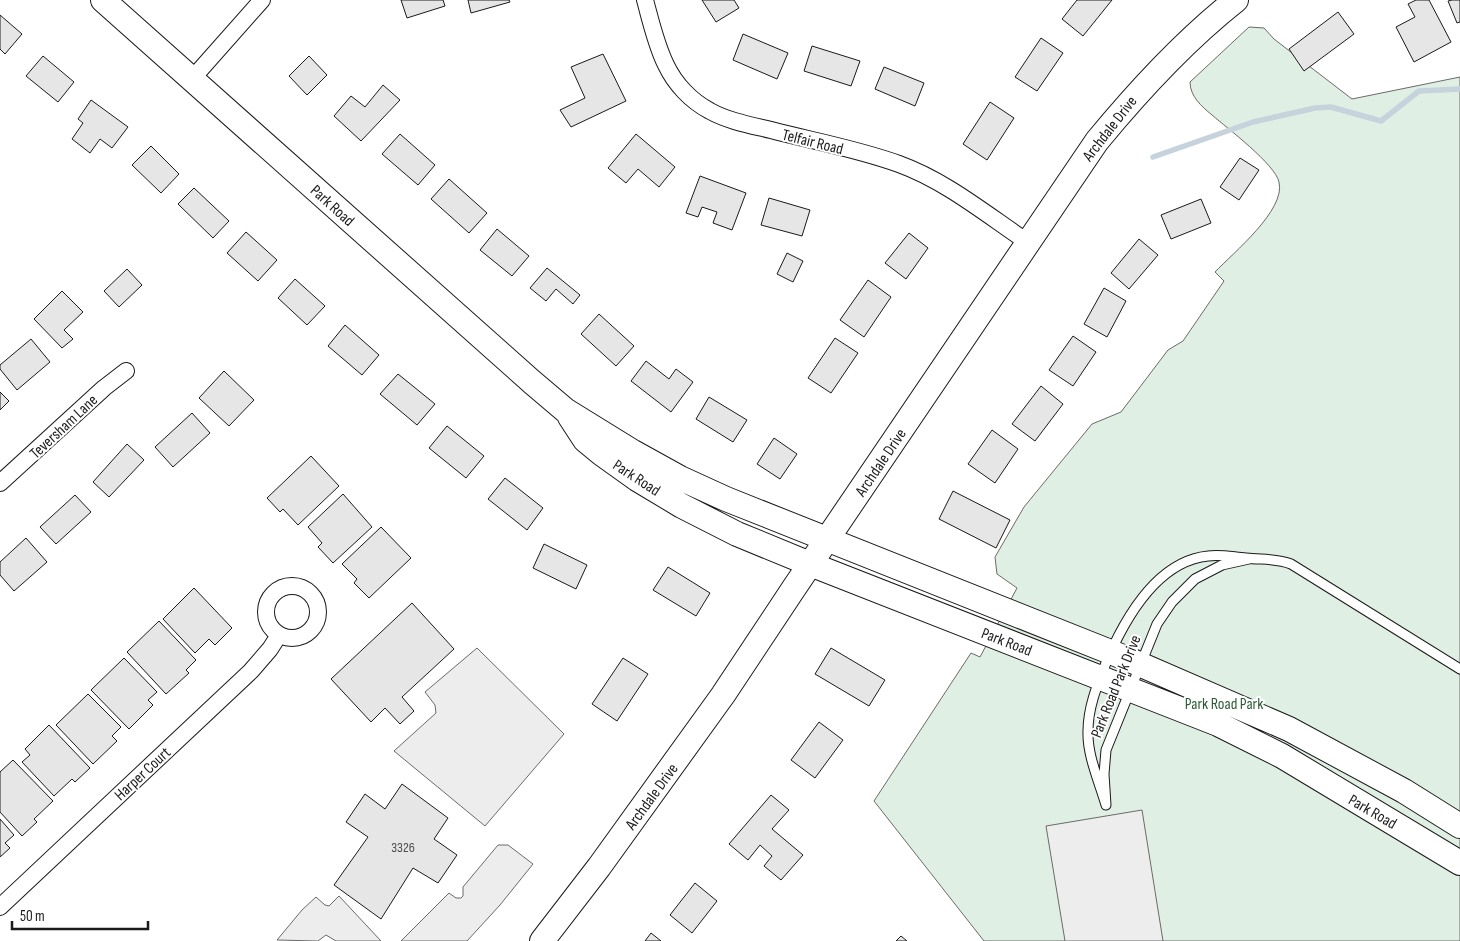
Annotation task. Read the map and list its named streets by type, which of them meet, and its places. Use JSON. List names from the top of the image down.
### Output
{
  "streets": {
    "main road": ["Archdale Drive", "Park Road"],
    "street": ["Telfair Road", "Teversham Lane", "Harper Court"],
    "lane": ["Park Road Park Drive"]
  },
  "crossings": [
    ["Archdale Drive", "Telfair Road"],
    ["Archdale Drive", "Park Road"],
    ["Park Road", "Park Road Park Drive"]
  ],
  "parks": ["Park Road Park"],
  "house_numbers": ["3326"],
  "scale_bar": "50 m"
}
